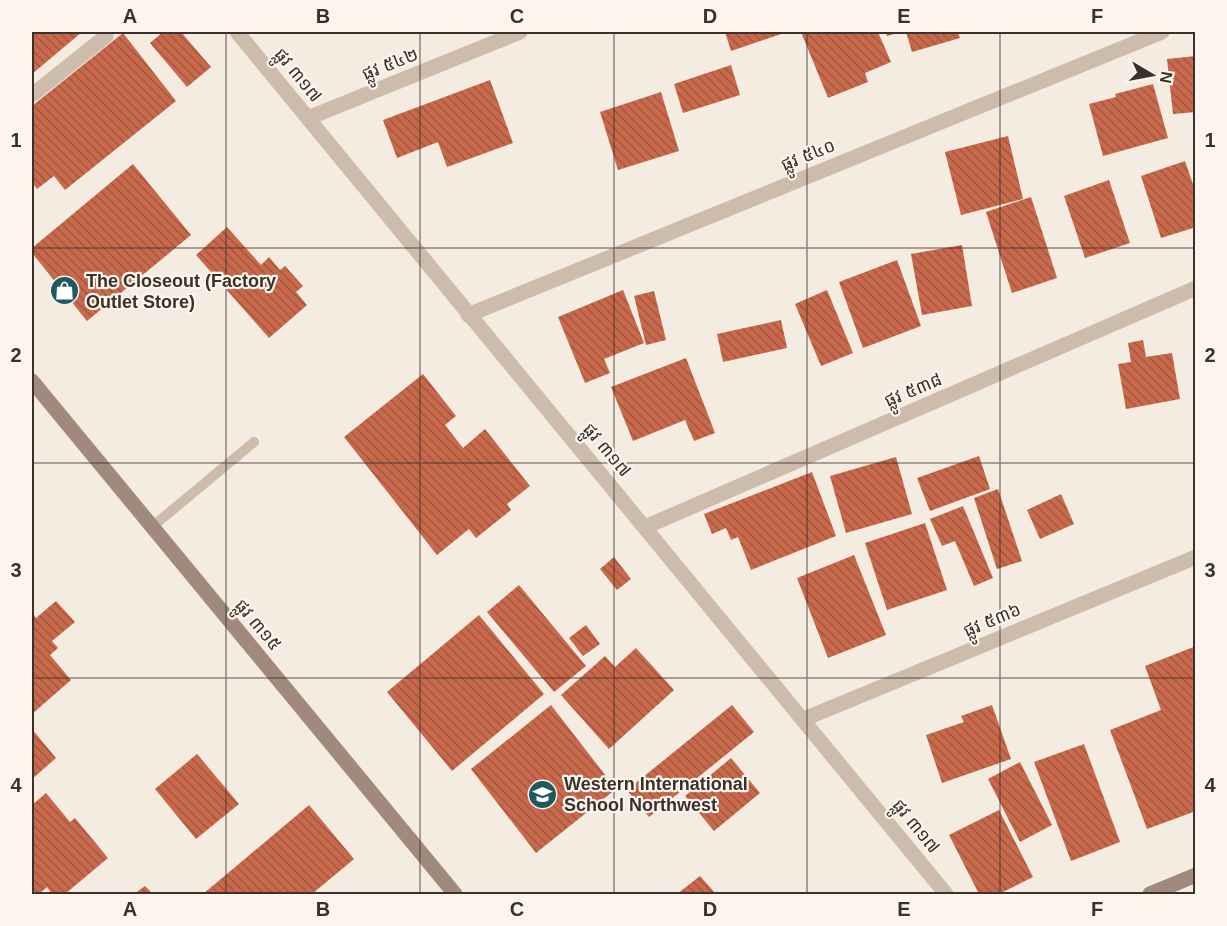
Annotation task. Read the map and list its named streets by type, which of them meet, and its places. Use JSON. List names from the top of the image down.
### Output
{
  "streets": {
    "street": [
      "ផ្លូវ ៥៤២",
      "ផ្លូវ ៣១៧",
      "ផ្លូវ ៥៤០",
      "ផ្លូវ ៥៣៨",
      "ផ្លូវ ៥៣៦",
      "ផ្លូវ ៣១៥"
    ]
  },
  "crossings": [
    ["ផ្លូវ ៥៤២", "ផ្លូវ ៣១៧"],
    ["ផ្លូវ ៣១៧", "ផ្លូវ ៥៤០"],
    ["ផ្លូវ ៣១៧", "ផ្លូវ ៥៣៨"],
    ["ផ្លូវ ៣១៧", "ផ្លូវ ៥៣៦"]
  ],
  "places": {
    "shop": ["The Closeout (Factory Outlet Store)"],
    "school or university": ["Western International School Northwest"]
  },
  "north": "right",
  "grid": {
    "columns": [
      "A",
      "B",
      "C",
      "D",
      "E",
      "F"
    ],
    "rows": [
      "1",
      "2",
      "3",
      "4"
    ]
  }
}
